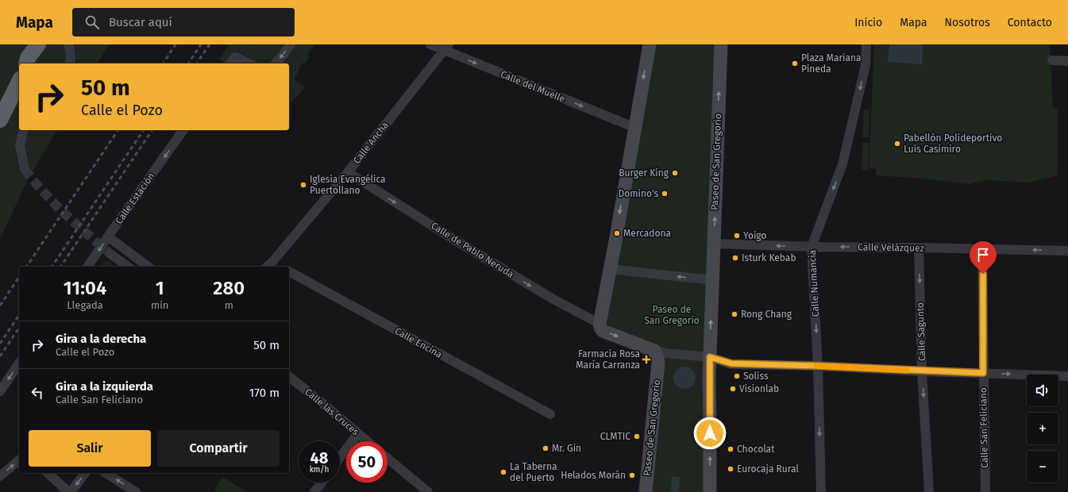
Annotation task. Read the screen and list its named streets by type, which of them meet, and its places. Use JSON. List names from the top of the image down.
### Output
{
  "streets": {
    "main road": ["Paseo de San Gregorio"],
    "street": [
      "Calle del Muelle",
      "Calle Ancha",
      "Calle Estación",
      "Calle Velázquez",
      "Calle de Pablo Neruda",
      "Calle Numancia",
      "Calle Sagunto",
      "Calle Encina",
      "Calle las Cruces",
      "Calle San Feliciano"
    ]
  },
  "crossings": [
    ["Calle del Muelle", "Calle Ancha"],
    ["Calle Ancha", "Calle de Pablo Neruda"],
    ["Paseo de San Gregorio", "Calle Velázquez"],
    ["Calle Velázquez", "Calle Numancia"],
    ["Calle Velázquez", "Calle Sagunto"],
    ["Calle Velázquez", "Calle San Feliciano"]
  ],
  "one_way": [
    "Calle del Muelle",
    "Calle Estación",
    "Calle Velázquez",
    "Calle de Pablo Neruda",
    "Calle Numancia",
    "Calle Sagunto"
  ],
  "parks": ["Paseo de San Gregorío"],
  "places": {
    "other": [
      "Plaza Mariana Pineda",
      "Pabellón Polideportivo Luis Casimiro",
      "Burger King",
      "Iglesia Evangélica Puertollano",
      "Domino's",
      "Mercadona",
      "Yoigo",
      "Isturk Kebab",
      "Rong Chang",
      "Soliss",
      "Visionlab",
      "CLMTIC",
      "Mr. Gin",
      "Chocolat",
      "Eurocaja Rural",
      "La Taberna del Puerto",
      "Helados Morán"
    ],
    "health": ["Farmacia Rosa María Carranza"]
  },
  "page": {
    "header": "Mapa",
    "search": "Buscar aquí",
    "nav": [
      "Inicio",
      "Mapa",
      "Nosotros",
      "Contacto"
    ],
    "turn": ["50 m", "Calle el Pozo"],
    "eta": [
      "11:04",
      "Llegada",
      "1",
      "min",
      "280",
      "m"
    ],
    "list": [
      {
        "name": "Gira a la derecha",
        "note": "Calle el Pozo",
        "value": "50 m"
      },
      {
        "name": "Gira a la izquierda",
        "note": "Calle San Feliciano",
        "value": "170 m"
      }
    ],
    "map_buttons": ["+", "−"],
    "buttons": ["Salir", "Compartir"],
    "speed": "48 km/h",
    "limit": "50"
  }
}
